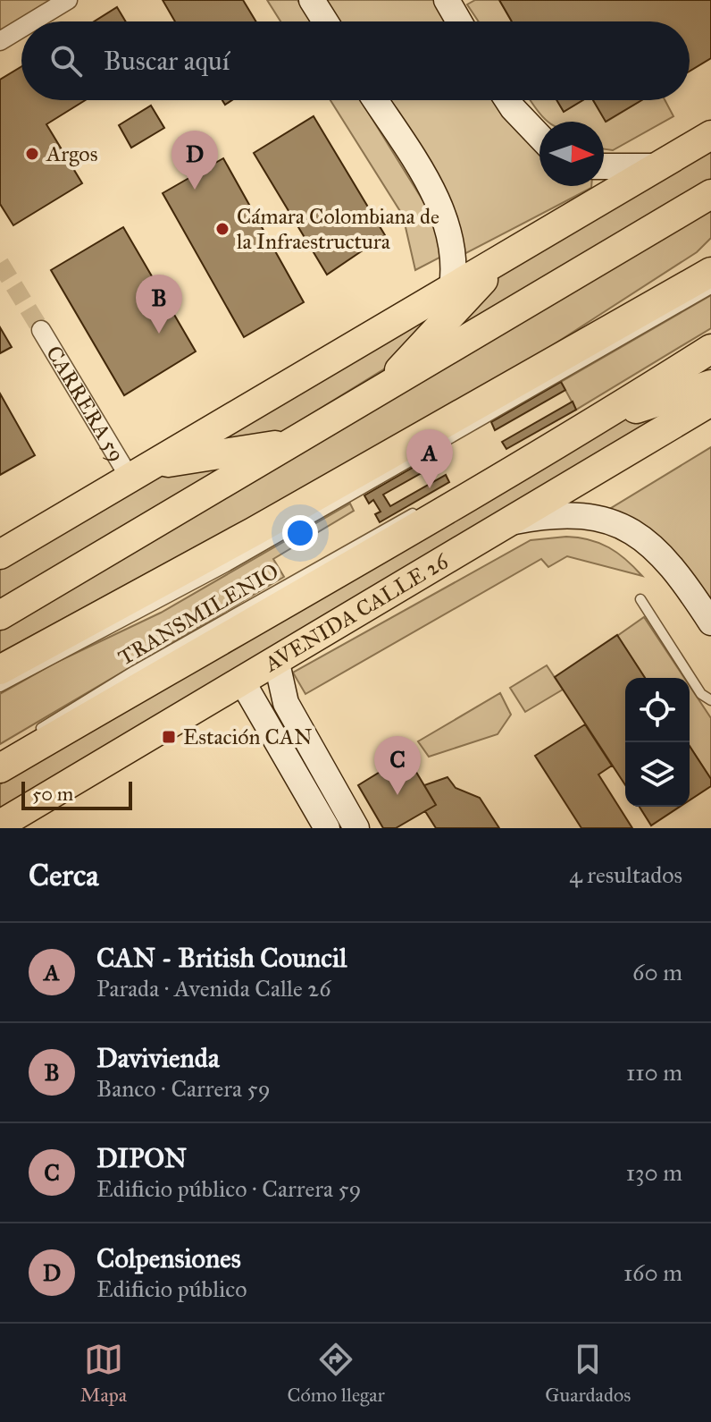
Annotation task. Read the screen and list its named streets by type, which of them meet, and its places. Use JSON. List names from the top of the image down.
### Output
{
  "streets": {
    "main road": ["AVENIDA CALLE 26"],
    "street": ["CARRERA 59"],
    "lane": ["TRANSMILENIO"]
  },
  "places": {
    "other": ["Argos", "Cámara Colombiana de la Infraestructura"],
    "transit": ["Estación CAN"]
  },
  "scale_bar": "50 m",
  "north": "right",
  "page": {
    "search": "Buscar aquí",
    "pins": [
      "D",
      "B",
      "A",
      "C"
    ],
    "scale": "50 m",
    "heading": ["Cerca", "4 resultados"],
    "list": [
      {
        "mark": "A",
        "name": "CAN - British Council",
        "note": "Parada · Avenida Calle 26",
        "value": "60 m"
      },
      {
        "mark": "B",
        "name": "Davivienda",
        "note": "Banco · Carrera 59",
        "value": "110 m"
      },
      {
        "mark": "C",
        "name": "DIPON",
        "note": "Edificio público · Carrera 59",
        "value": "130 m"
      },
      {
        "mark": "D",
        "name": "Colpensiones",
        "note": "Edificio público",
        "value": "160 m"
      }
    ],
    "nav": ["Mapa", "Cómo llegar", "Guardados"]
  }
}
